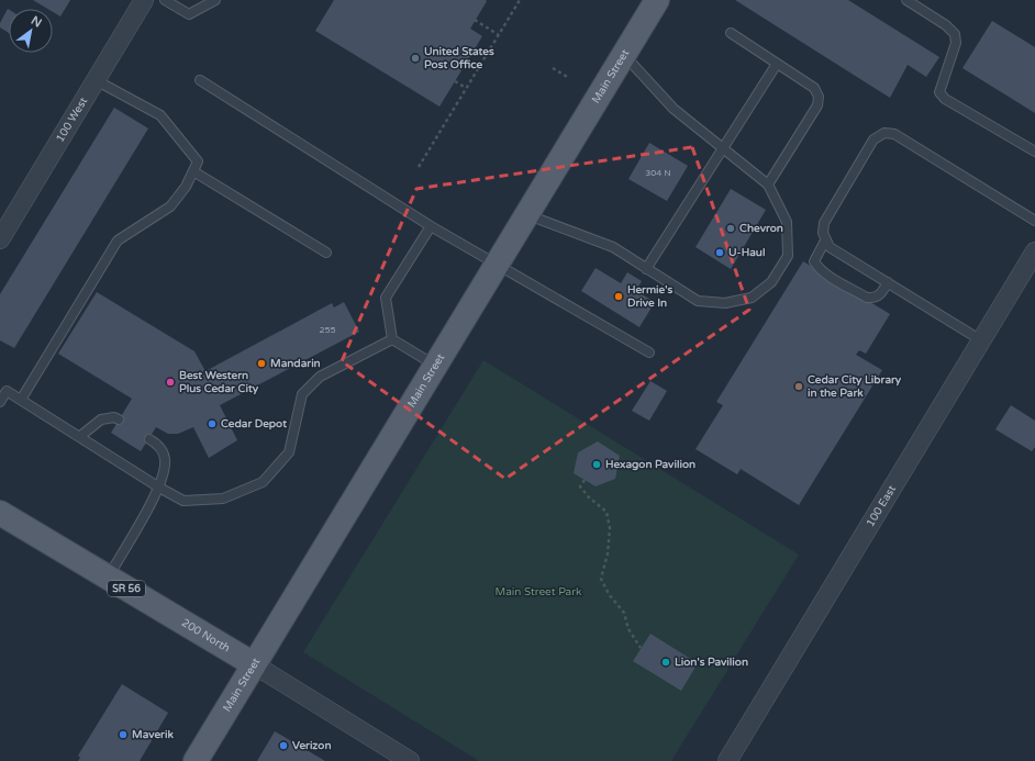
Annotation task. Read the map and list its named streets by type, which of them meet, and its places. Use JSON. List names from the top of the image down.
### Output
{
  "streets": {
    "main road": ["Main Street", "SR 56", "200 North"],
    "street": ["100 West", "100 East"]
  },
  "crossings": [
    ["Main Street", "200 North"]
  ],
  "parks": ["Main Street Park"],
  "places": [
    "United States Post Office",
    "Chevron",
    "U-Haul",
    "Hermie's Drive In",
    "Mandarin",
    "Best Western Plus Cedar City",
    "Cedar City Library in the Park",
    "Cedar Depot",
    "Hexagon Pavilion",
    "Lion's Pavilion",
    "Maverik",
    "Verizon"
  ],
  "house_numbers": ["304 N", "255"],
  "north": "top right"
}
